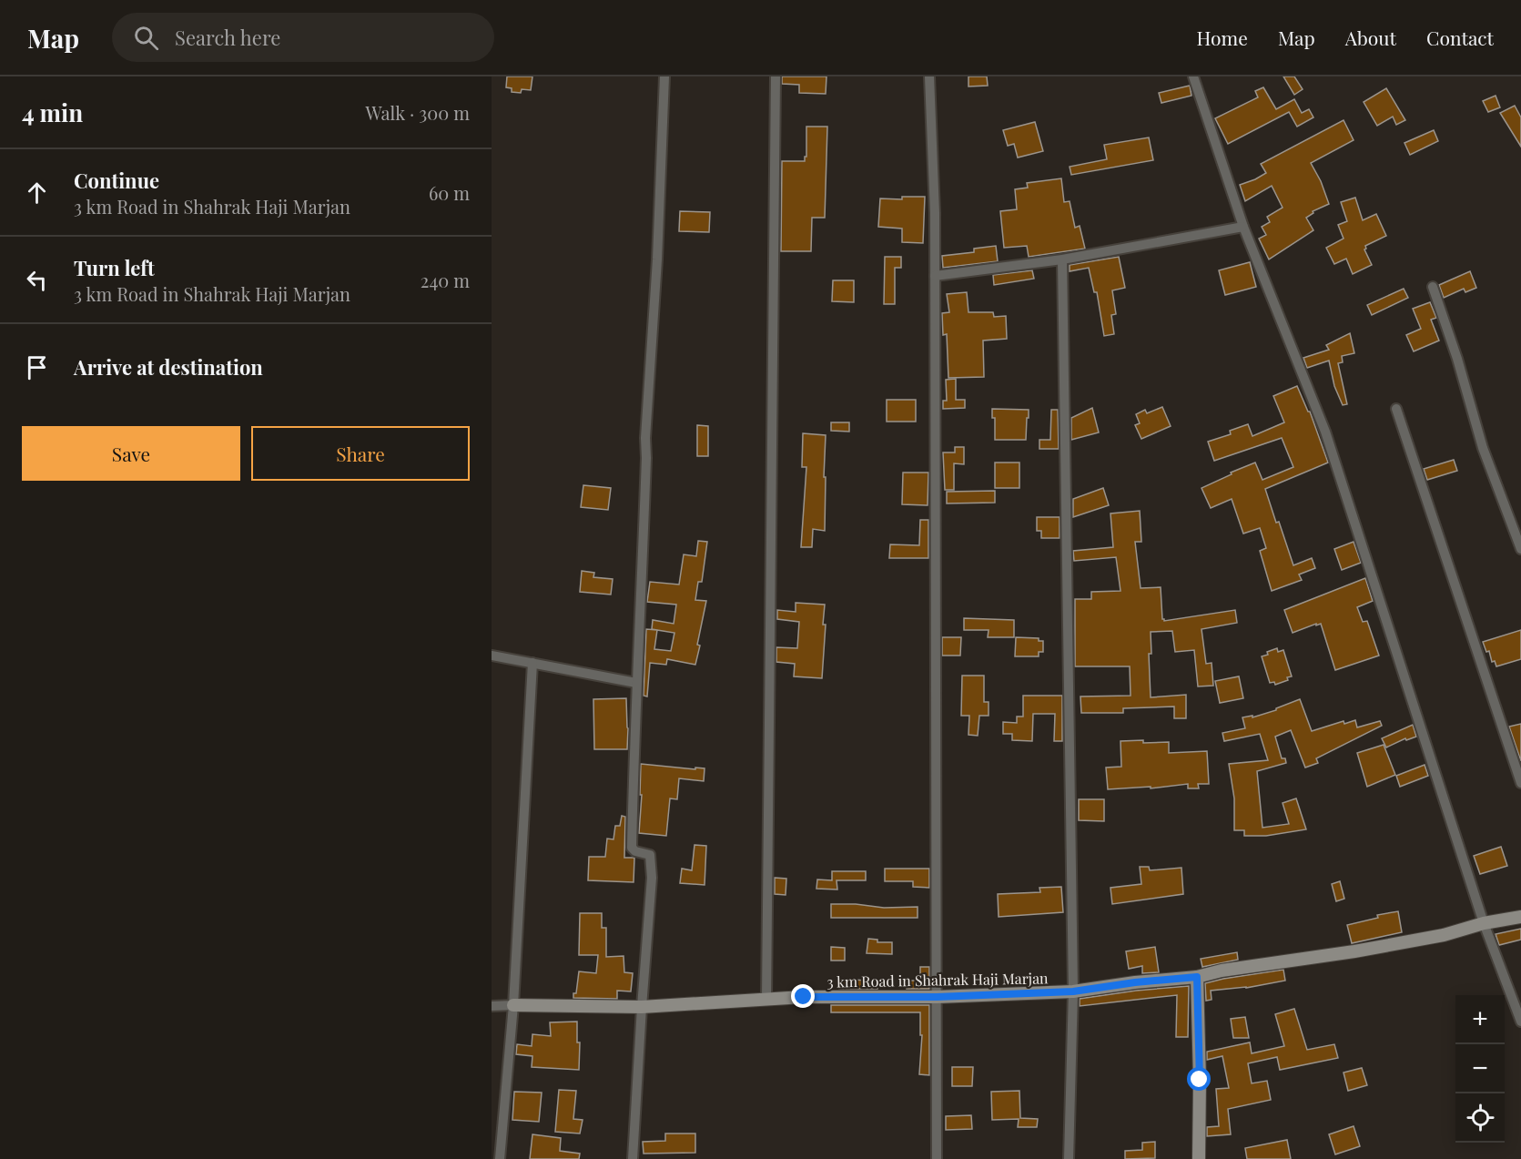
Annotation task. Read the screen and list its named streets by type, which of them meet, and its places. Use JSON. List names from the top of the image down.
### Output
{
  "streets": {
    "street": ["3 km Road in Shahrak Haji Marjan"]
  },
  "page": {
    "header": "Map",
    "search": "Search here",
    "nav": [
      "Home",
      "Map",
      "About",
      "Contact"
    ],
    "heading": ["4 min", "Walk · 300 m"],
    "list": [
      ["Continue", "3 km Road in Shahrak Haji Marjan", "60 m"],
      ["Turn left", "3 km Road in Shahrak Haji Marjan", "240 m"],
      "Arrive at destination"
    ],
    "buttons": ["Save", "Share"],
    "map_buttons": ["+", "−"]
  }
}
